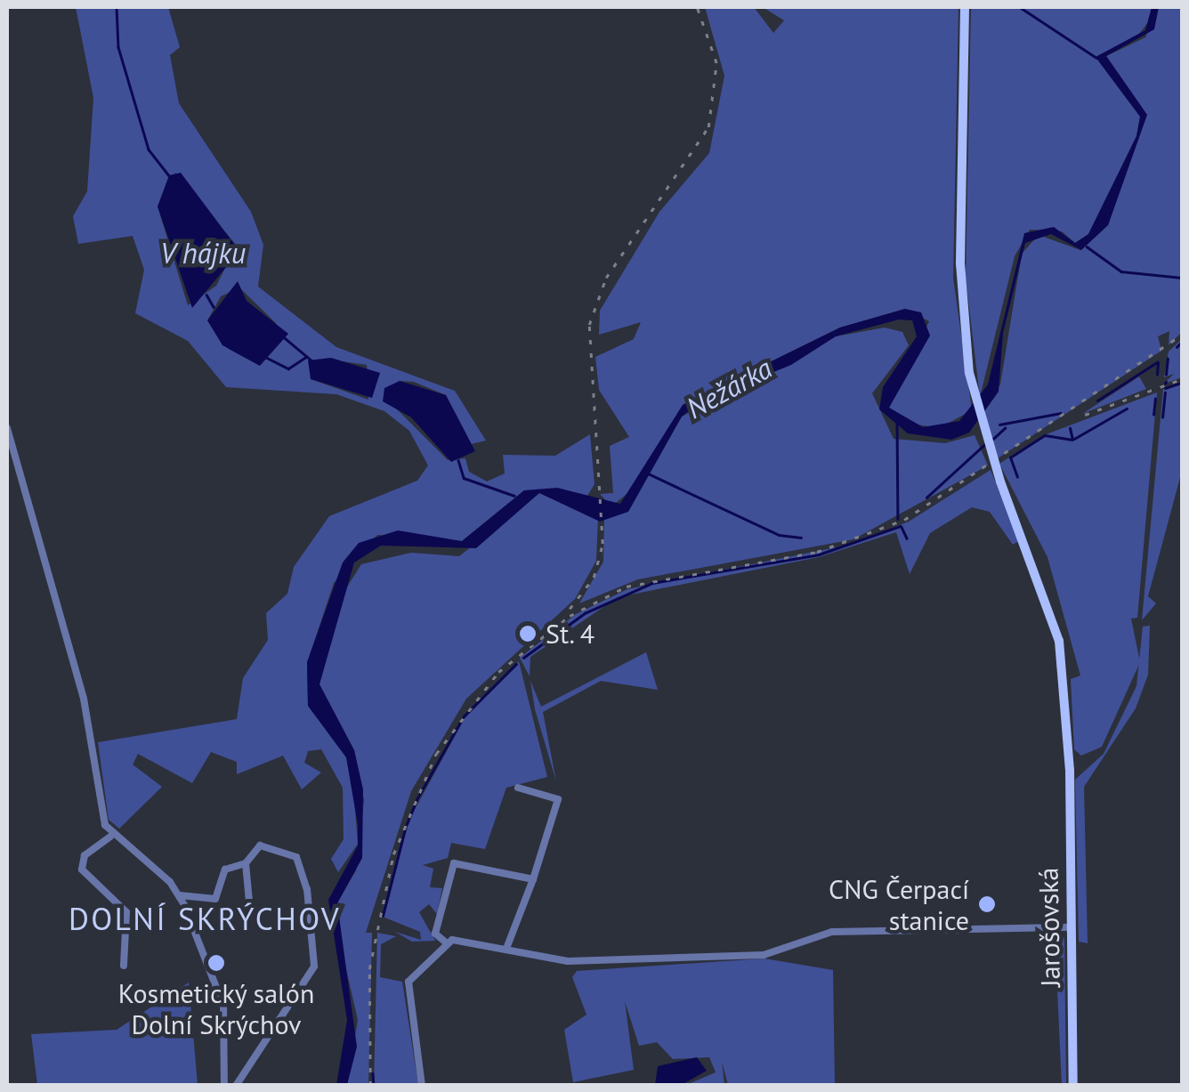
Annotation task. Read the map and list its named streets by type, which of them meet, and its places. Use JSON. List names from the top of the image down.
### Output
{
  "streets": {
    "main road": ["Jarošovská"]
  },
  "districts": ["DOLNÍ SKRÝCHOV"],
  "water": ["V hájku", "Nežárka"],
  "places": ["St. 4", "CNG Čerpací stanice", "Kosmetický salón Dolní Skrýchov"]
}
